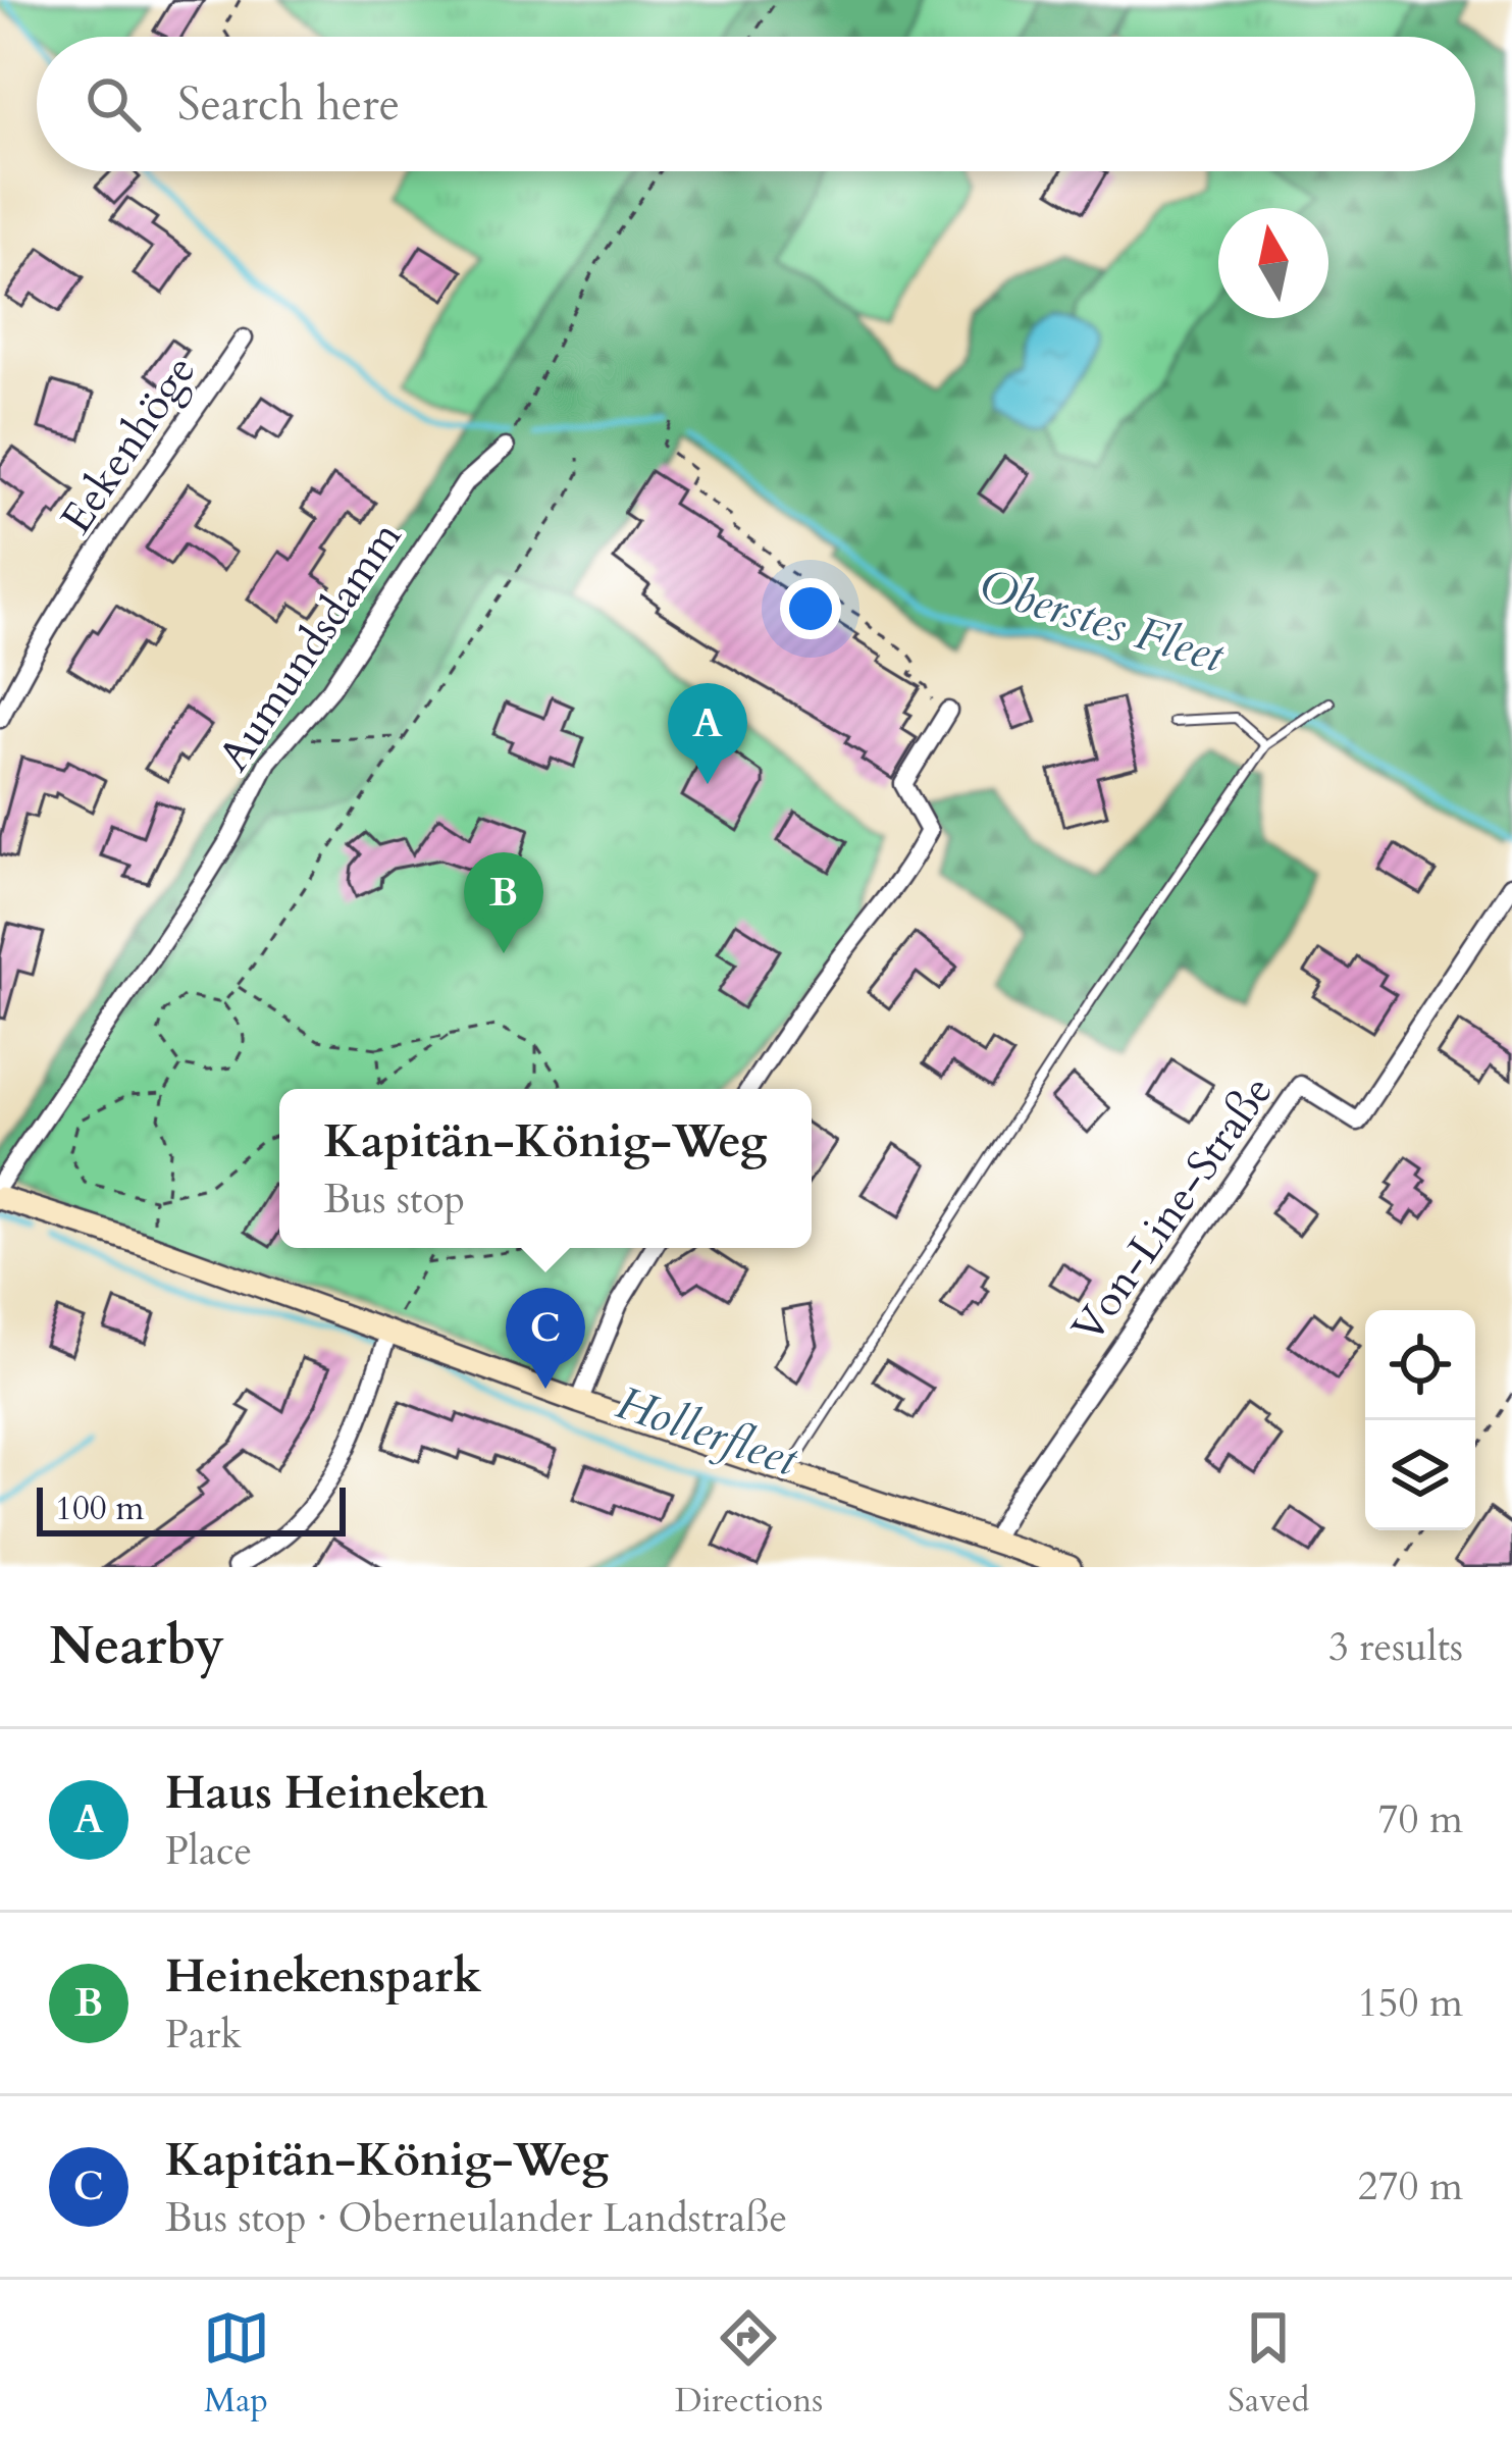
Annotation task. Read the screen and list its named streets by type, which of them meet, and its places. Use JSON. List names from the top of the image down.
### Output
{
  "streets": {
    "street": ["Eekenhöge", "Aumundsdamm", "Von-Line-Straße"]
  },
  "water": ["Oberstes Fleet", "Hollerfleet"],
  "scale_bar": "100 m",
  "north": "top",
  "page": {
    "search": "Search here",
    "pins": ["A", "B", "C"],
    "popup": ["Kapitän-König-Weg", "Bus stop"],
    "scale": "100 m",
    "heading": ["Nearby", "3 results"],
    "list": [
      {
        "mark": "A",
        "name": "Haus Heineken",
        "note": "Place",
        "value": "70 m"
      },
      {
        "mark": "B",
        "name": "Heinekenspark",
        "note": "Park",
        "value": "150 m"
      },
      {
        "mark": "C",
        "name": "Kapitän-König-Weg",
        "note": "Bus stop · Oberneulander Landstraße",
        "value": "270 m"
      }
    ],
    "nav": ["Map", "Directions", "Saved"]
  }
}
